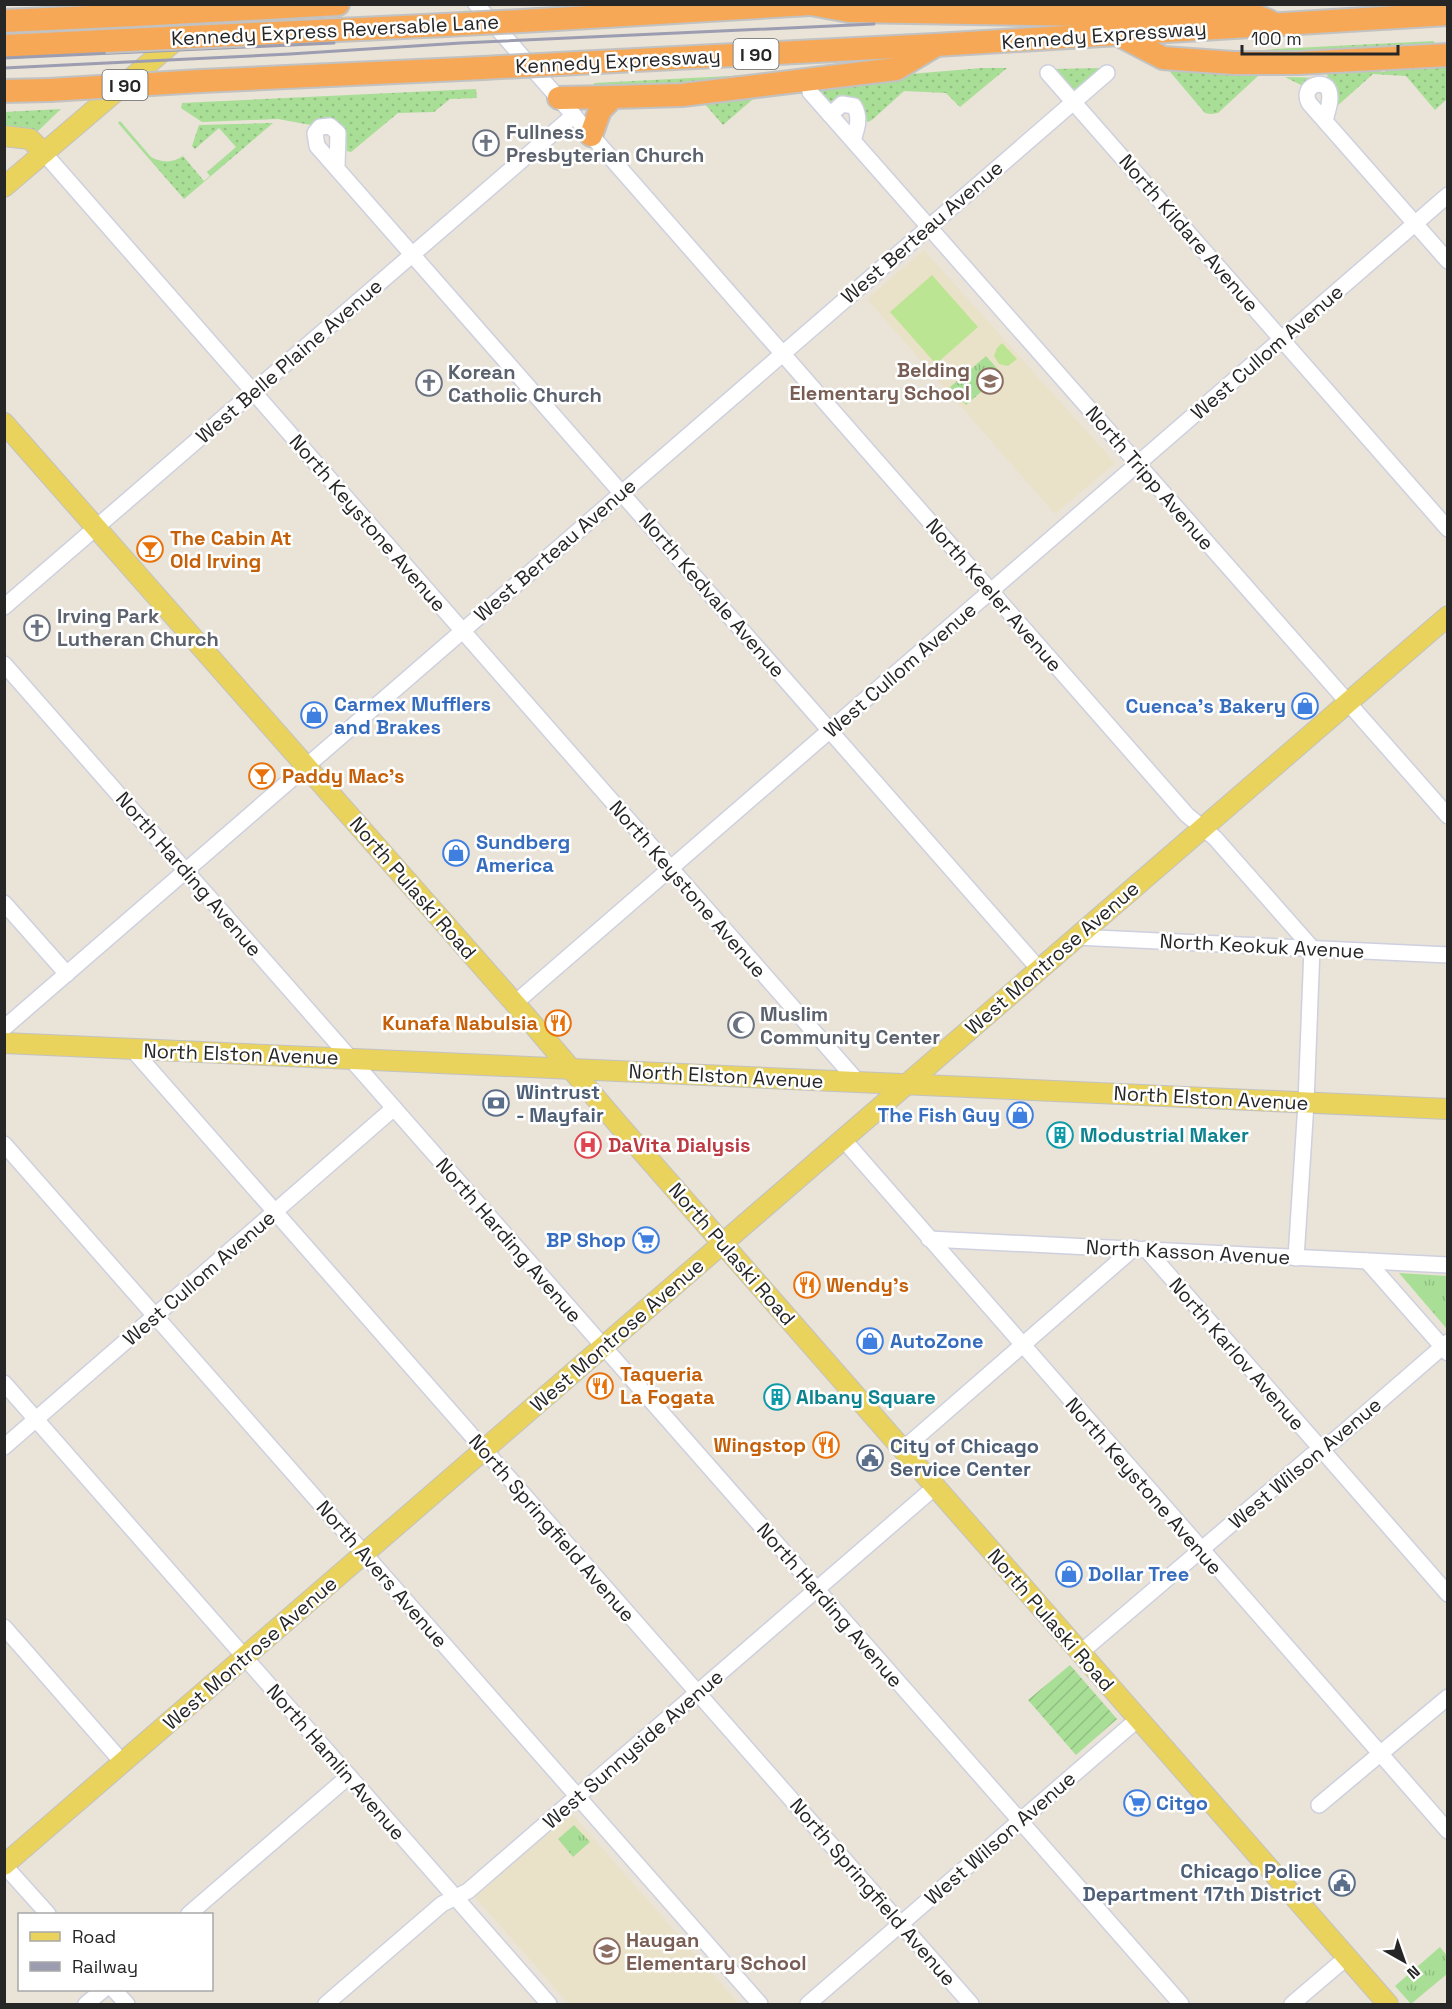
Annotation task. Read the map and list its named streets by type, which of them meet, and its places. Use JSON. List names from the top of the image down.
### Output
{
  "streets": {
    "highway": ["Kennedy Express Reversable Lane", "Kennedy Expressway", "I 90"],
    "main road": ["North Pulaski Road", "West Montrose Avenue", "North Elston Avenue"],
    "street": [
      "West Berteau Avenue",
      "North Kildare Avenue",
      "West Cullom Avenue",
      "West Belle Plaine Avenue",
      "North Tripp Avenue",
      "North Keystone Avenue",
      "North Kedvale Avenue",
      "North Keeler Avenue",
      "North Harding Avenue",
      "North Keokuk Avenue",
      "North Kasson Avenue",
      "North Karlov Avenue",
      "West Wilson Avenue",
      "North Springfield Avenue",
      "North Avers Avenue",
      "West Sunnyside Avenue",
      "North Hamlin Avenue"
    ]
  },
  "crossings": [
    ["Kennedy Express Reversable Lane", "I 90"],
    ["Kennedy Expressway", "I 90"],
    ["West Berteau Avenue", "North Kildare Avenue"],
    ["West Berteau Avenue", "North Tripp Avenue"],
    ["West Berteau Avenue", "North Keystone Avenue"],
    ["West Berteau Avenue", "North Kedvale Avenue"],
    ["West Berteau Avenue", "North Keeler Avenue"],
    ["West Berteau Avenue", "North Harding Avenue"],
    ["West Berteau Avenue", "North Pulaski Road"],
    ["North Kildare Avenue", "West Cullom Avenue"],
    ["West Cullom Avenue", "North Tripp Avenue"],
    ["West Cullom Avenue", "North Keystone Avenue"],
    ["West Cullom Avenue", "North Kedvale Avenue"],
    ["West Cullom Avenue", "North Keeler Avenue"],
    ["West Cullom Avenue", "North Harding Avenue"],
    ["West Cullom Avenue", "North Pulaski Road"],
    ["West Cullom Avenue", "North Springfield Avenue"],
    ["West Cullom Avenue", "North Avers Avenue"],
    ["West Cullom Avenue", "North Hamlin Avenue"],
    ["West Belle Plaine Avenue", "North Keystone Avenue"],
    ["West Belle Plaine Avenue", "North Kedvale Avenue"],
    ["West Belle Plaine Avenue", "North Keeler Avenue"],
    ["West Belle Plaine Avenue", "North Pulaski Road"],
    ["North Tripp Avenue", "West Montrose Avenue"],
    ["North Keystone Avenue", "West Montrose Avenue"],
    ["North Keystone Avenue", "North Elston Avenue"],
    ["North Keystone Avenue", "North Kasson Avenue"],
    ["North Keystone Avenue", "West Wilson Avenue"],
    ["North Kedvale Avenue", "West Montrose Avenue"],
    ["North Keeler Avenue", "North Keokuk Avenue"],
    ["North Keeler Avenue", "West Montrose Avenue"],
    ["North Harding Avenue", "West Montrose Avenue"],
    ["North Harding Avenue", "North Elston Avenue"],
    ["North Harding Avenue", "West Wilson Avenue"],
    ["North Harding Avenue", "West Sunnyside Avenue"],
    ["North Pulaski Road", "West Montrose Avenue"],
    ["North Pulaski Road", "North Elston Avenue"],
    ["North Pulaski Road", "West Wilson Avenue"],
    ["North Pulaski Road", "West Sunnyside Avenue"],
    ["North Keokuk Avenue", "West Montrose Avenue"],
    ["West Montrose Avenue", "North Elston Avenue"],
    ["West Montrose Avenue", "North Springfield Avenue"],
    ["West Montrose Avenue", "North Avers Avenue"],
    ["West Montrose Avenue", "North Hamlin Avenue"],
    ["North Elston Avenue", "North Springfield Avenue"],
    ["North Kasson Avenue", "North Karlov Avenue"],
    ["North Karlov Avenue", "West Wilson Avenue"],
    ["West Wilson Avenue", "North Springfield Avenue"],
    ["North Springfield Avenue", "West Sunnyside Avenue"],
    ["North Avers Avenue", "West Sunnyside Avenue"],
    ["West Sunnyside Avenue", "North Hamlin Avenue"]
  ],
  "places": {
    "church": ["Fullness Presbyterian Church", "Korean Catholic Church", "Irving Park Lutheran Church"],
    "school or university": ["Belding Elementary School", "Haugan Elementary School"],
    "bar": ["The Cabin At Old Irving", "Paddy Mac’s"],
    "shop": [
      "Cuenca’s Bakery",
      "Carmex Mufflers and Brakes",
      "Sundberg America",
      "The Fish Guy",
      "AutoZone",
      "Dollar Tree"
    ],
    "restaurant": [
      "Kunafa Nabulsia",
      "Wendy's",
      "Taqueria La Fogata",
      "Wingstop"
    ],
    "mosque": ["Muslim Community Center"],
    "bank": ["Wintrust - Mayfair"],
    "building": ["Modustrial Maker", "Albany Square"],
    "hospital": ["DaVita Dialysis"],
    "supermarket": ["BP Shop", "Citgo"],
    "public building": ["City of Chicago Service Center", "Chicago Police Department 17th District"]
  },
  "legend": ["Road", "Railway"],
  "scale_bar": "100 m",
  "north": "bottom right"
}
